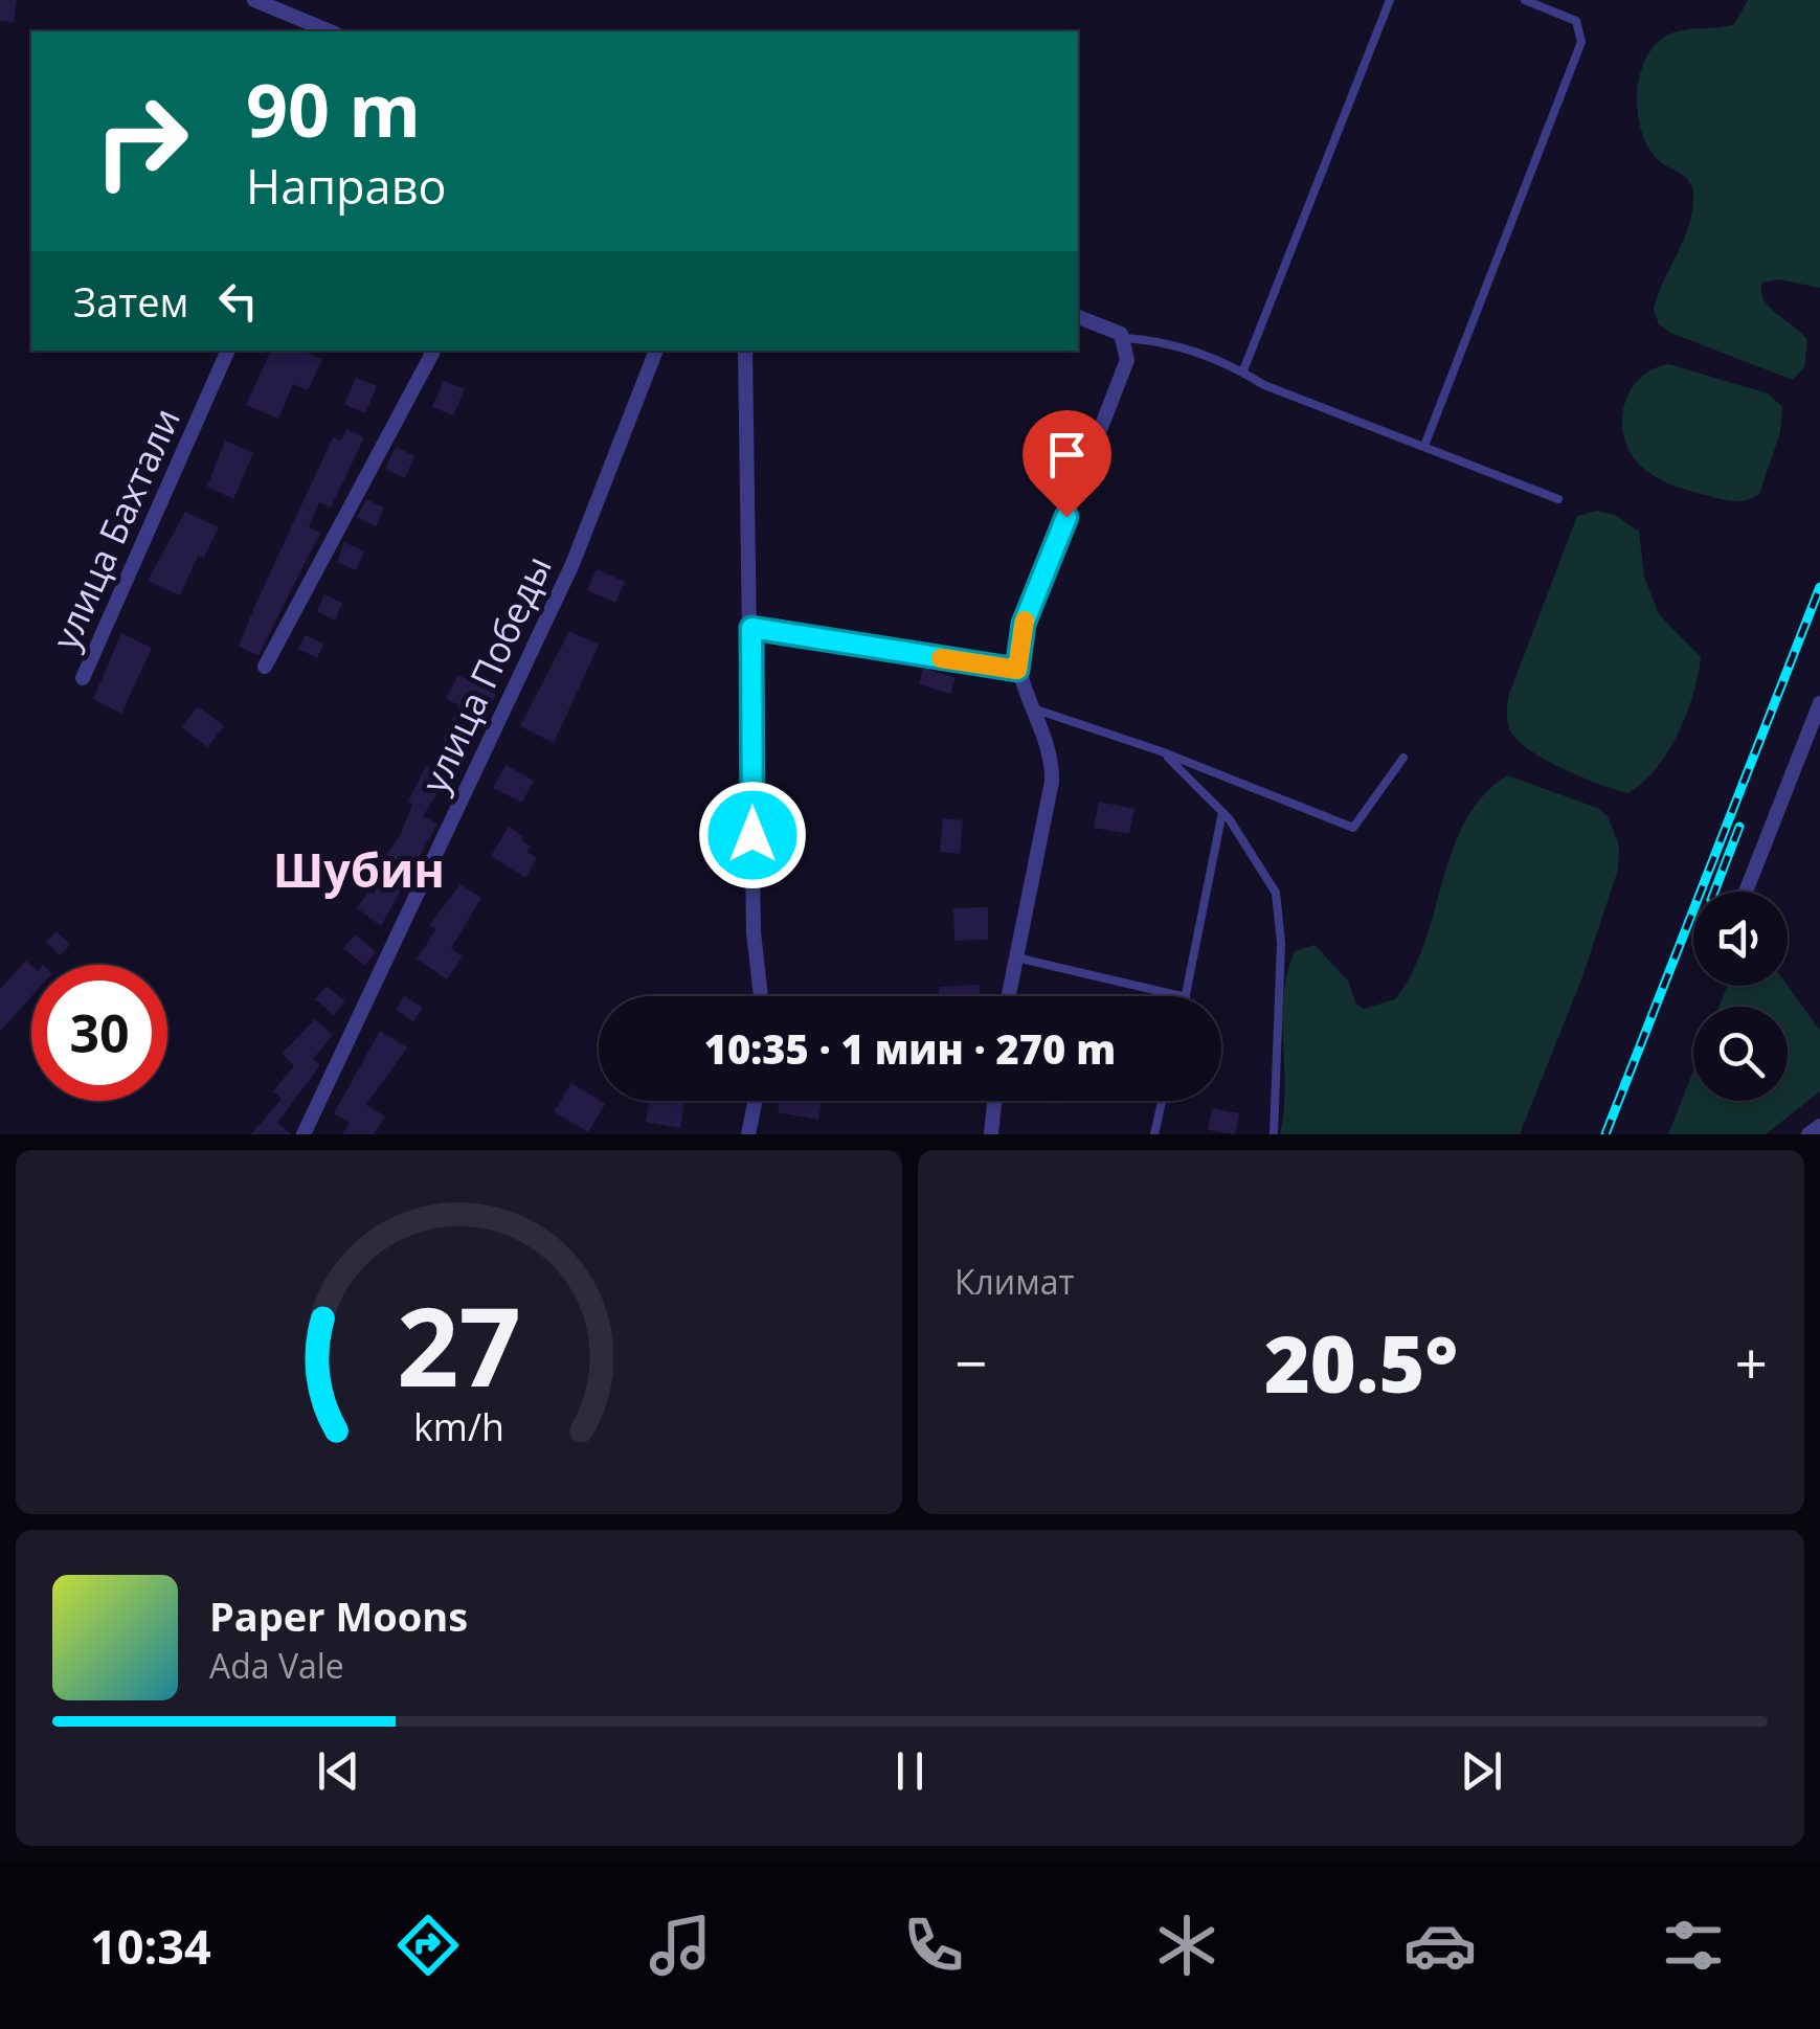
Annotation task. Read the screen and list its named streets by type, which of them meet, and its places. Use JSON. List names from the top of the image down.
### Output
{
  "streets": {
    "street": ["улица Бахтали", "улица Победы"]
  },
  "districts": ["Шубин"],
  "page": {
    "turn": ["90 m", "Направо"],
    "then": "Затем",
    "limit": "30",
    "trip": "10:35 · 1 мин · 270 m",
    "tile": "Климат",
    "heat": ["−", "20.5°", "+"],
    "song": ["Paper Moons", "Ada Vale"],
    "tabs": "10:34",
    "gauge": ["27", "km/h"]
  }
}
